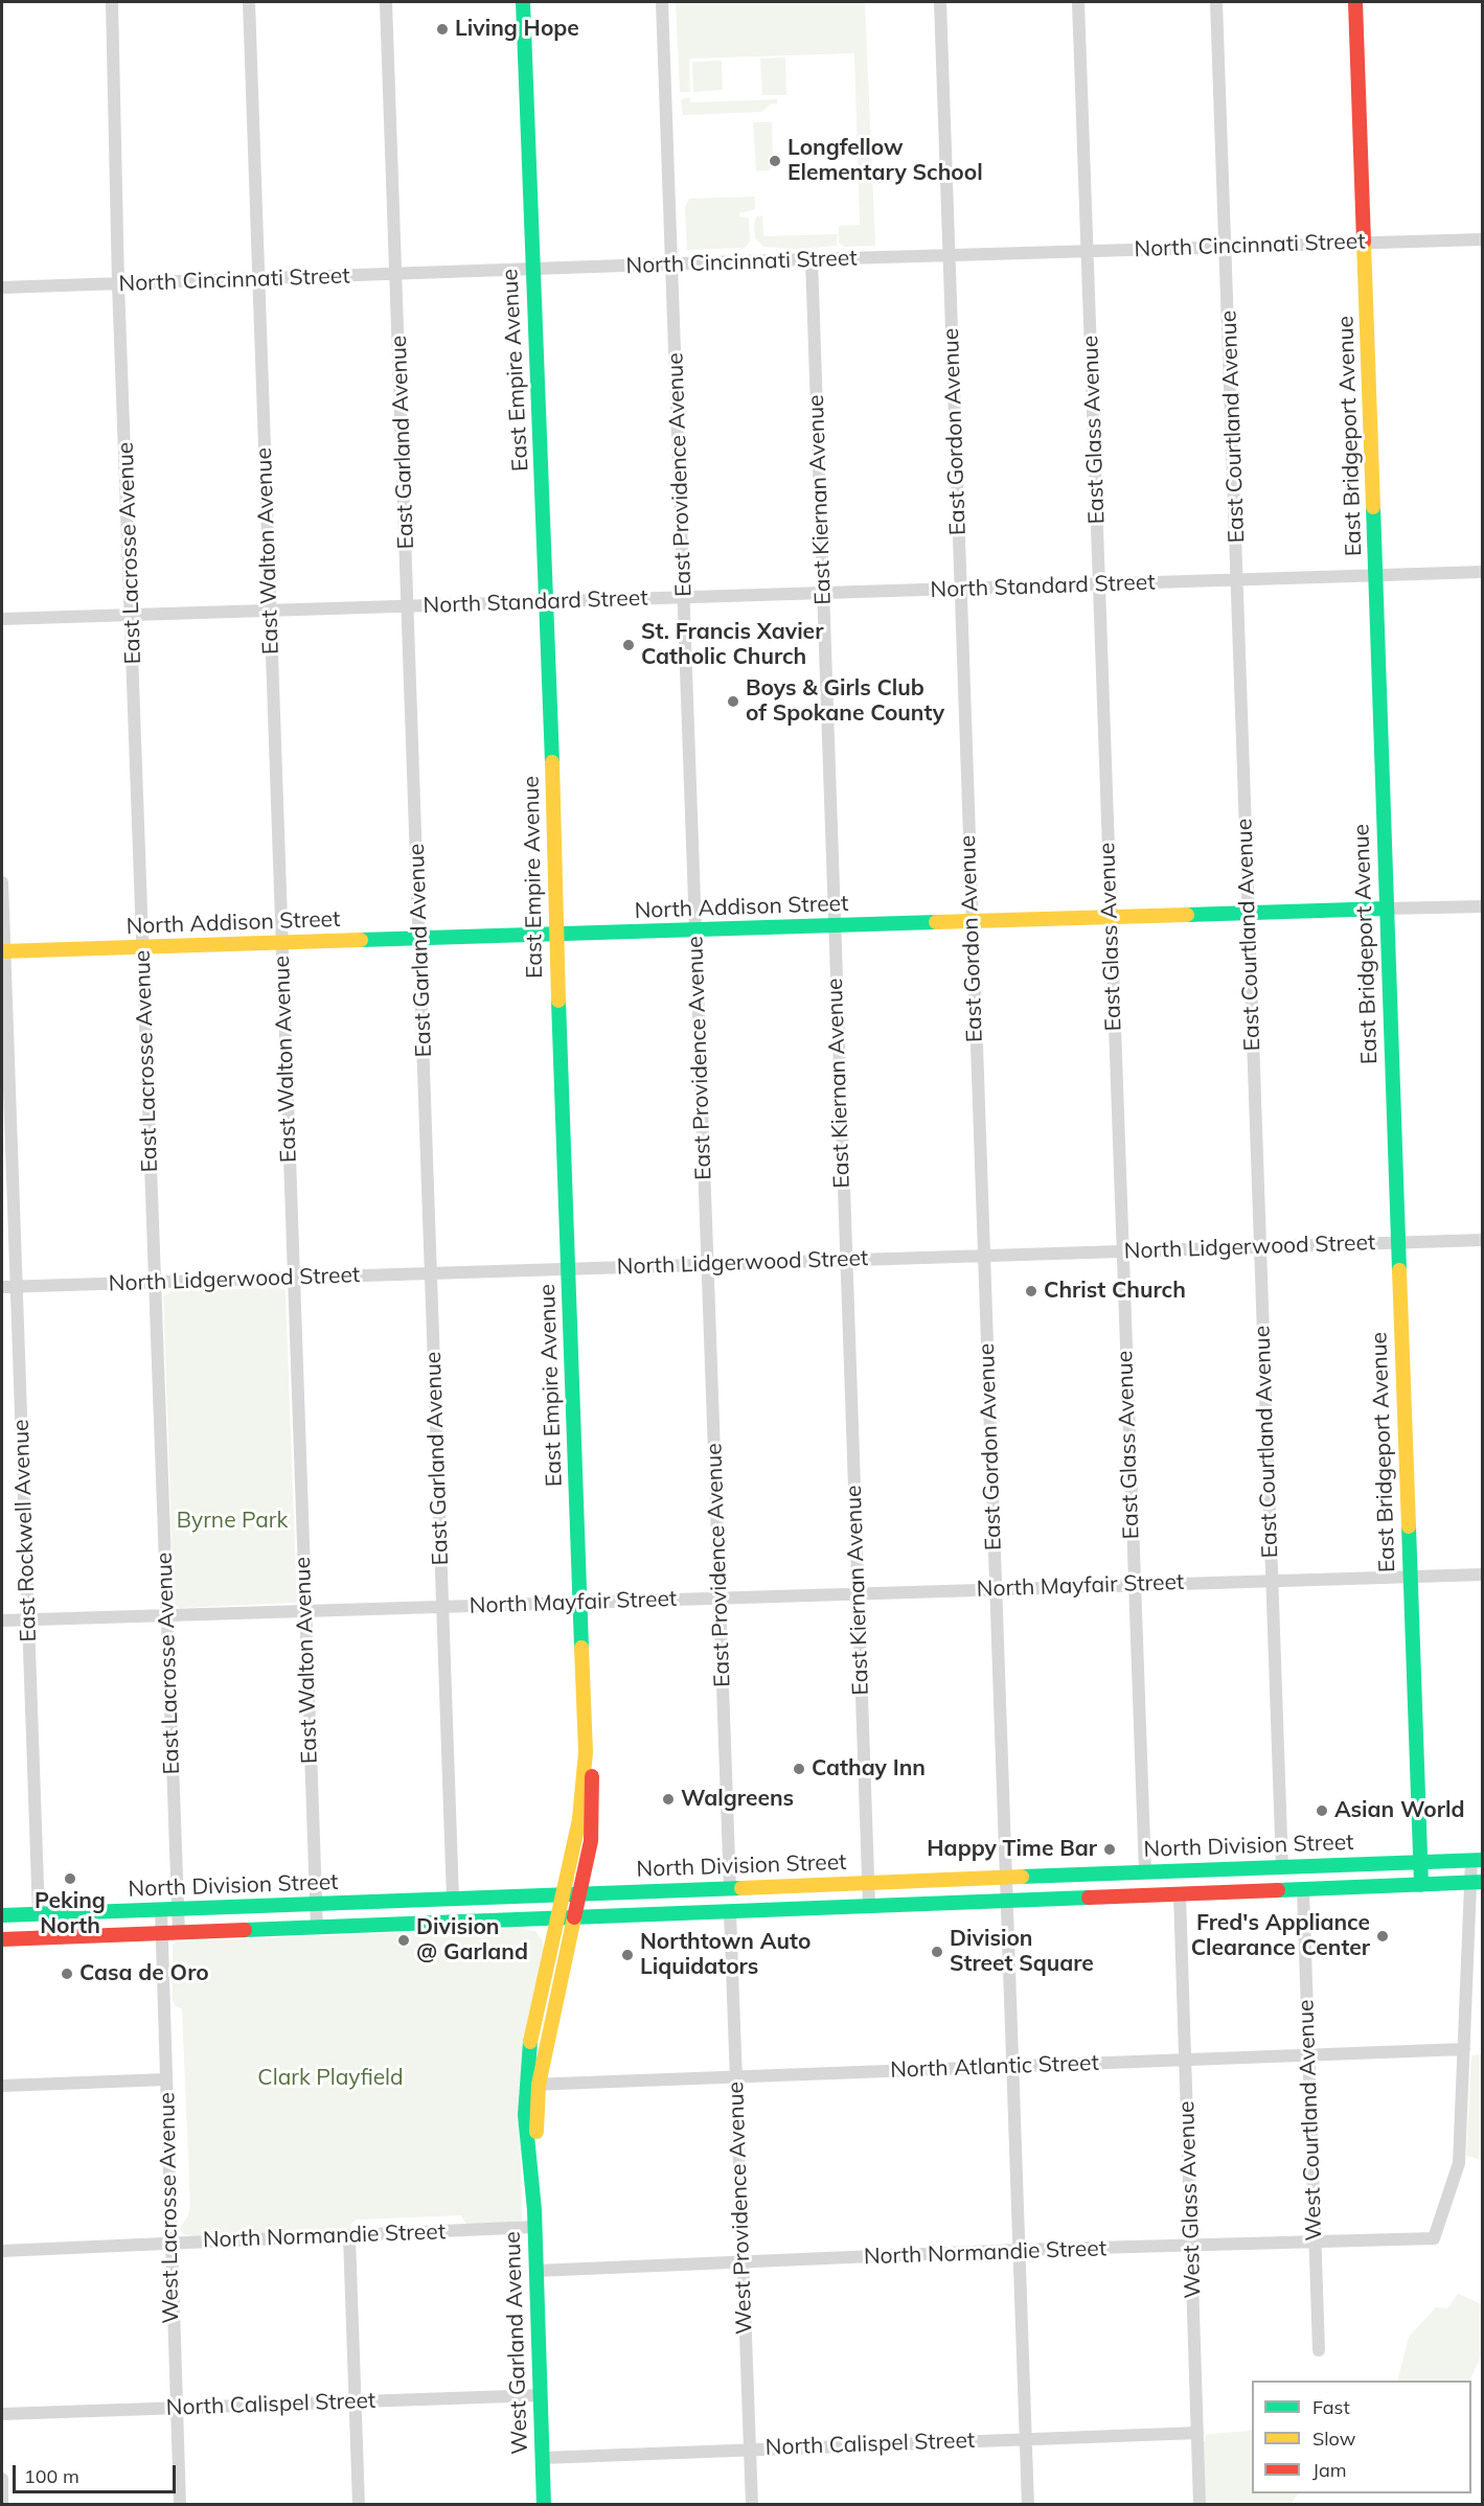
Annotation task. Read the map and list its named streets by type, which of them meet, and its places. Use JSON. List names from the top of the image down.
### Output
{
  "streets": {
    "street": [
      "North Cincinnati Street",
      "East Empire Avenue",
      "East Courtland Avenue",
      "East Glass Avenue",
      "East Gordon Avenue",
      "East Bridgeport Avenue",
      "East Garland Avenue",
      "East Providence Avenue",
      "East Kiernan Avenue",
      "East Walton Avenue",
      "East Lacrosse Avenue",
      "North Standard Street",
      "North Addison Street",
      "North Lidgerwood Street",
      "East Rockwell Avenue",
      "North Mayfair Street",
      "North Division Street",
      "North Atlantic Street",
      "West Courtland Avenue",
      "West Glass Avenue",
      "West Lacrosse Avenue",
      "West Providence Avenue",
      "North Normandie Street",
      "West Garland Avenue",
      "North Calispel Street"
    ]
  },
  "crossings": [
    ["North Cincinnati Street", "East Empire Avenue"],
    ["North Cincinnati Street", "East Courtland Avenue"],
    ["North Cincinnati Street", "East Glass Avenue"],
    ["North Cincinnati Street", "East Gordon Avenue"],
    ["North Cincinnati Street", "East Bridgeport Avenue"],
    ["North Cincinnati Street", "East Garland Avenue"],
    ["North Cincinnati Street", "East Providence Avenue"],
    ["North Cincinnati Street", "East Kiernan Avenue"],
    ["North Cincinnati Street", "East Walton Avenue"],
    ["North Cincinnati Street", "East Lacrosse Avenue"],
    ["East Empire Avenue", "North Standard Street"],
    ["East Empire Avenue", "North Addison Street"],
    ["East Empire Avenue", "North Lidgerwood Street"],
    ["East Empire Avenue", "North Mayfair Street"],
    ["East Empire Avenue", "North Division Street"],
    ["East Empire Avenue", "West Garland Avenue"],
    ["East Courtland Avenue", "North Standard Street"],
    ["East Courtland Avenue", "North Addison Street"],
    ["East Courtland Avenue", "North Lidgerwood Street"],
    ["East Courtland Avenue", "North Mayfair Street"],
    ["East Courtland Avenue", "North Division Street"],
    ["East Glass Avenue", "North Standard Street"],
    ["East Glass Avenue", "North Addison Street"],
    ["East Glass Avenue", "North Lidgerwood Street"],
    ["East Glass Avenue", "North Mayfair Street"],
    ["East Glass Avenue", "North Division Street"],
    ["East Gordon Avenue", "North Standard Street"],
    ["East Gordon Avenue", "North Addison Street"],
    ["East Gordon Avenue", "North Lidgerwood Street"],
    ["East Gordon Avenue", "North Mayfair Street"],
    ["East Gordon Avenue", "North Division Street"],
    ["East Gordon Avenue", "North Atlantic Street"],
    ["East Gordon Avenue", "North Normandie Street"],
    ["East Gordon Avenue", "North Calispel Street"],
    ["East Bridgeport Avenue", "North Standard Street"],
    ["East Bridgeport Avenue", "North Addison Street"],
    ["East Bridgeport Avenue", "North Lidgerwood Street"],
    ["East Bridgeport Avenue", "North Mayfair Street"],
    ["East Bridgeport Avenue", "North Division Street"],
    ["East Garland Avenue", "North Standard Street"],
    ["East Garland Avenue", "North Addison Street"],
    ["East Garland Avenue", "North Lidgerwood Street"],
    ["East Garland Avenue", "North Mayfair Street"],
    ["East Garland Avenue", "North Division Street"],
    ["East Providence Avenue", "North Standard Street"],
    ["East Providence Avenue", "North Addison Street"],
    ["East Providence Avenue", "North Lidgerwood Street"],
    ["East Providence Avenue", "North Mayfair Street"],
    ["East Providence Avenue", "North Division Street"],
    ["East Kiernan Avenue", "North Standard Street"],
    ["East Kiernan Avenue", "North Addison Street"],
    ["East Kiernan Avenue", "North Lidgerwood Street"],
    ["East Kiernan Avenue", "North Mayfair Street"],
    ["East Kiernan Avenue", "North Division Street"],
    ["East Walton Avenue", "North Standard Street"],
    ["East Walton Avenue", "North Addison Street"],
    ["East Walton Avenue", "North Lidgerwood Street"],
    ["East Walton Avenue", "North Mayfair Street"],
    ["East Walton Avenue", "North Division Street"],
    ["East Lacrosse Avenue", "North Standard Street"],
    ["East Lacrosse Avenue", "North Addison Street"],
    ["East Lacrosse Avenue", "North Lidgerwood Street"],
    ["East Lacrosse Avenue", "North Mayfair Street"],
    ["East Lacrosse Avenue", "North Division Street"],
    ["North Addison Street", "East Rockwell Avenue"],
    ["North Lidgerwood Street", "East Rockwell Avenue"],
    ["East Rockwell Avenue", "North Mayfair Street"],
    ["East Rockwell Avenue", "North Division Street"],
    ["North Division Street", "West Courtland Avenue"],
    ["North Division Street", "West Glass Avenue"],
    ["North Division Street", "West Lacrosse Avenue"],
    ["North Division Street", "West Providence Avenue"],
    ["North Division Street", "West Garland Avenue"],
    ["North Atlantic Street", "West Courtland Avenue"],
    ["North Atlantic Street", "West Glass Avenue"],
    ["North Atlantic Street", "West Providence Avenue"],
    ["North Atlantic Street", "North Normandie Street"],
    ["North Atlantic Street", "West Garland Avenue"],
    ["West Courtland Avenue", "North Normandie Street"],
    ["West Glass Avenue", "North Normandie Street"],
    ["West Glass Avenue", "North Calispel Street"],
    ["West Lacrosse Avenue", "North Normandie Street"],
    ["West Lacrosse Avenue", "North Calispel Street"],
    ["West Providence Avenue", "North Normandie Street"],
    ["West Providence Avenue", "North Calispel Street"],
    ["North Normandie Street", "West Garland Avenue"],
    ["West Garland Avenue", "North Calispel Street"]
  ],
  "parks": ["Byrne Park", "Clark Playfield"],
  "places": [
    "Living Hope",
    "Longfellow Elementary School",
    "St. Francis Xavier Catholic Church",
    "Boys & Girls Club of Spokane County",
    "Christ Church",
    "Cathay Inn",
    "Walgreens",
    "Asian World",
    "Happy Time Bar",
    "Peking North",
    "Fred's Appliance Clearance Center",
    "Division @ Garland",
    "Division Street Square",
    "Northtown Auto Liquidators",
    "Casa de Oro"
  ],
  "legend": ["Fast", "Slow", "Jam"],
  "scale_bar": "100 m"
}
